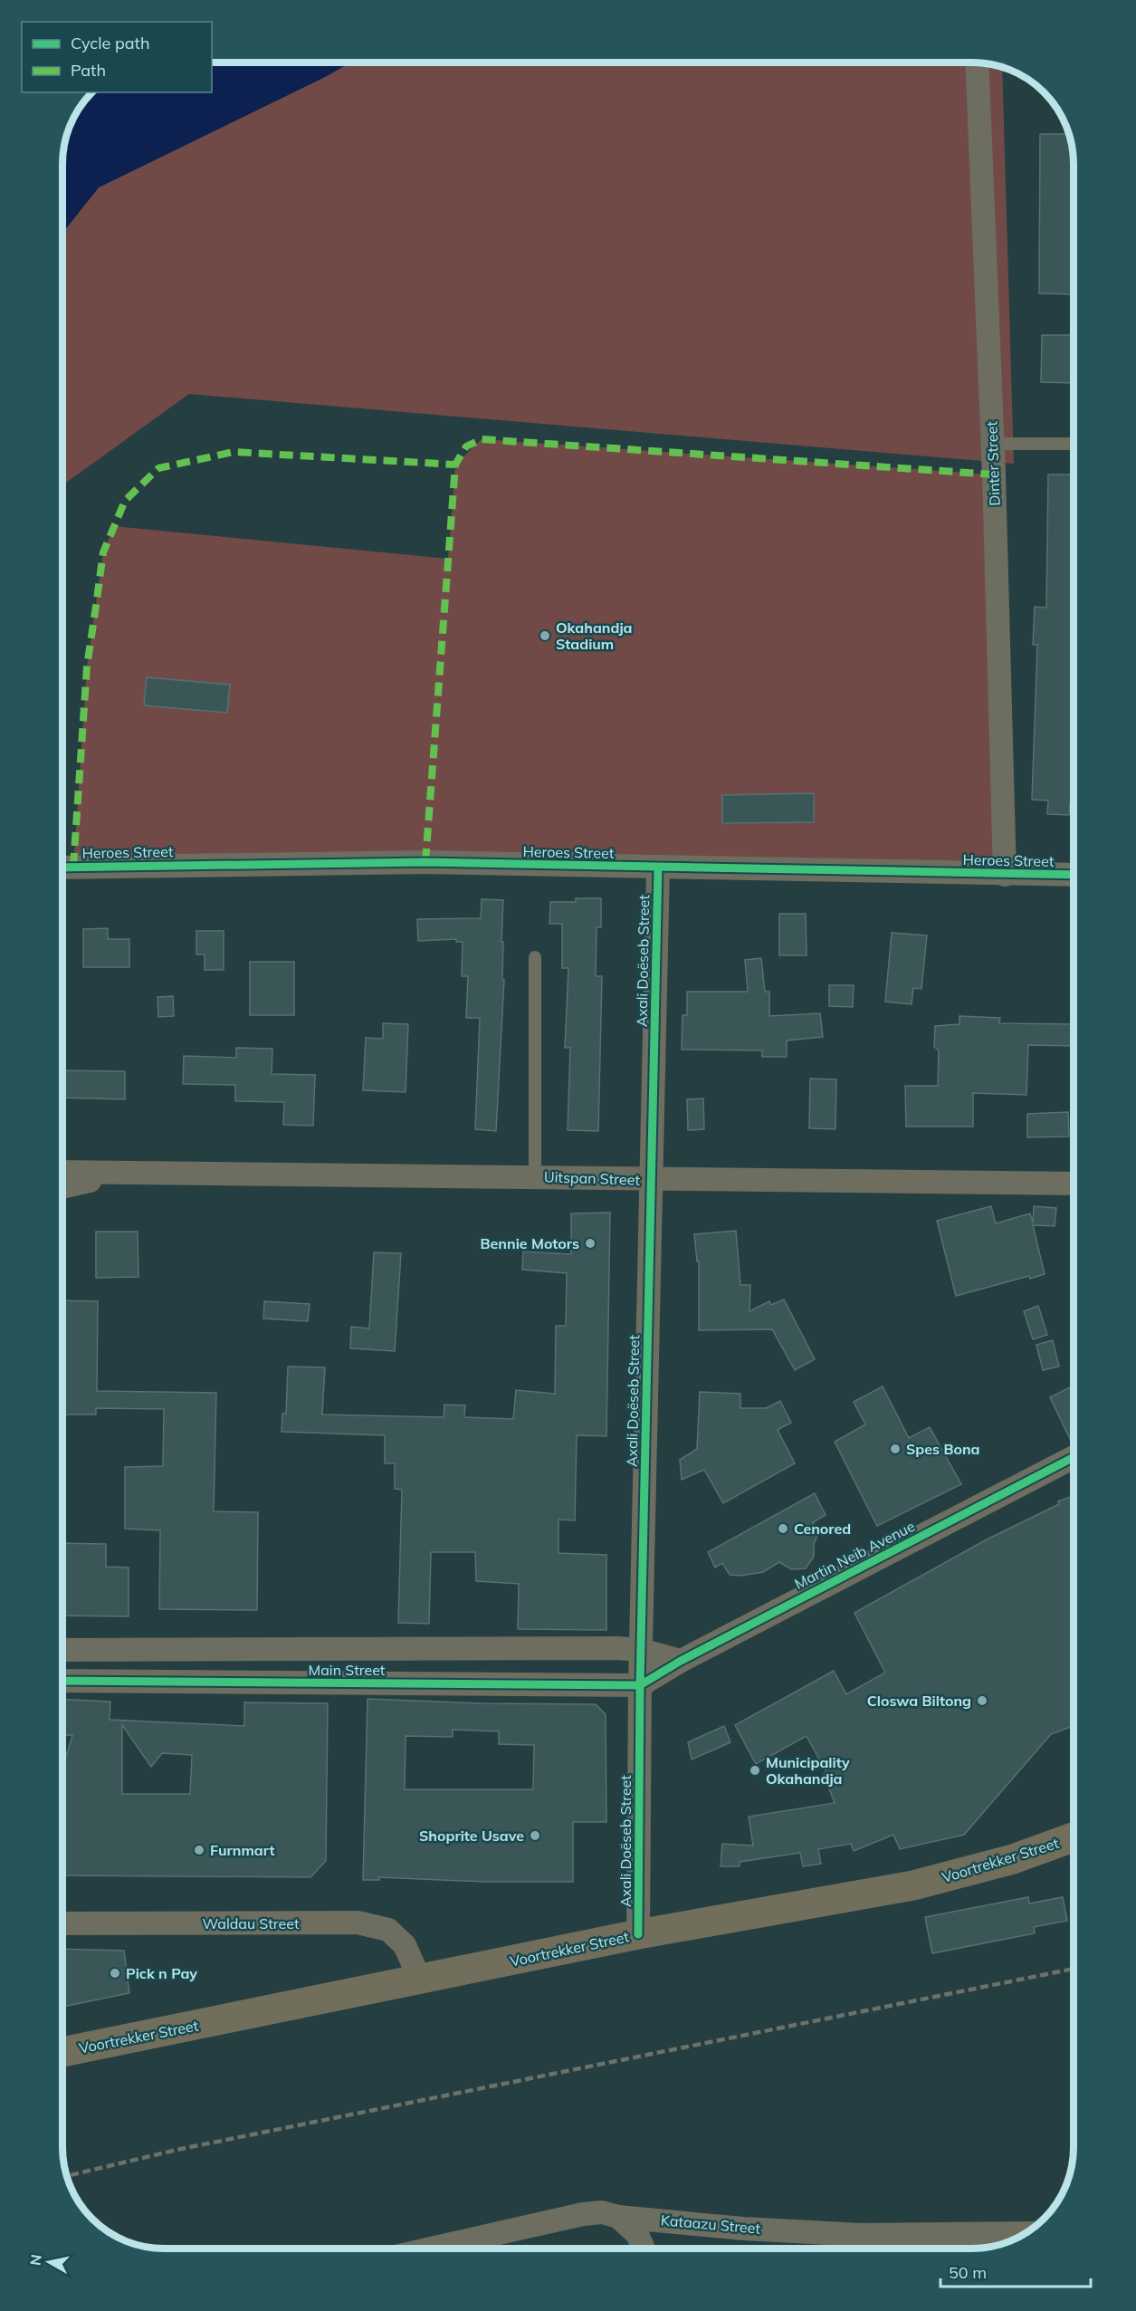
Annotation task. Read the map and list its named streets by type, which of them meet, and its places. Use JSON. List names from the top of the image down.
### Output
{
  "streets": {
    "main road": ["Voortrekker Street"],
    "street": [
      "Dinter Street",
      "Heroes Street",
      "Axali Doëseb Street",
      "Uitspan Street",
      "Martin Neib Avenue",
      "Main Street",
      "Waldau Street",
      "Kataazu Street"
    ]
  },
  "crossings": [
    ["Dinter Street", "Heroes Street"],
    ["Heroes Street", "Axali Doëseb Street"],
    ["Axali Doëseb Street", "Uitspan Street"],
    ["Axali Doëseb Street", "Martin Neib Avenue"],
    ["Axali Doëseb Street", "Main Street"],
    ["Axali Doëseb Street", "Voortrekker Street"],
    ["Martin Neib Avenue", "Main Street"],
    ["Voortrekker Street", "Waldau Street"]
  ],
  "places": [
    "Okahandja Stadium",
    "Bennie Motors",
    "Spes Bona",
    "Cenored",
    "Closwa Biltong",
    "Municipality Okahandja",
    "Shoprite Usave",
    "Furnmart",
    "Pick n Pay"
  ],
  "legend": ["Cycle path", "Path"],
  "scale_bar": "50 m",
  "north": "left"
}
